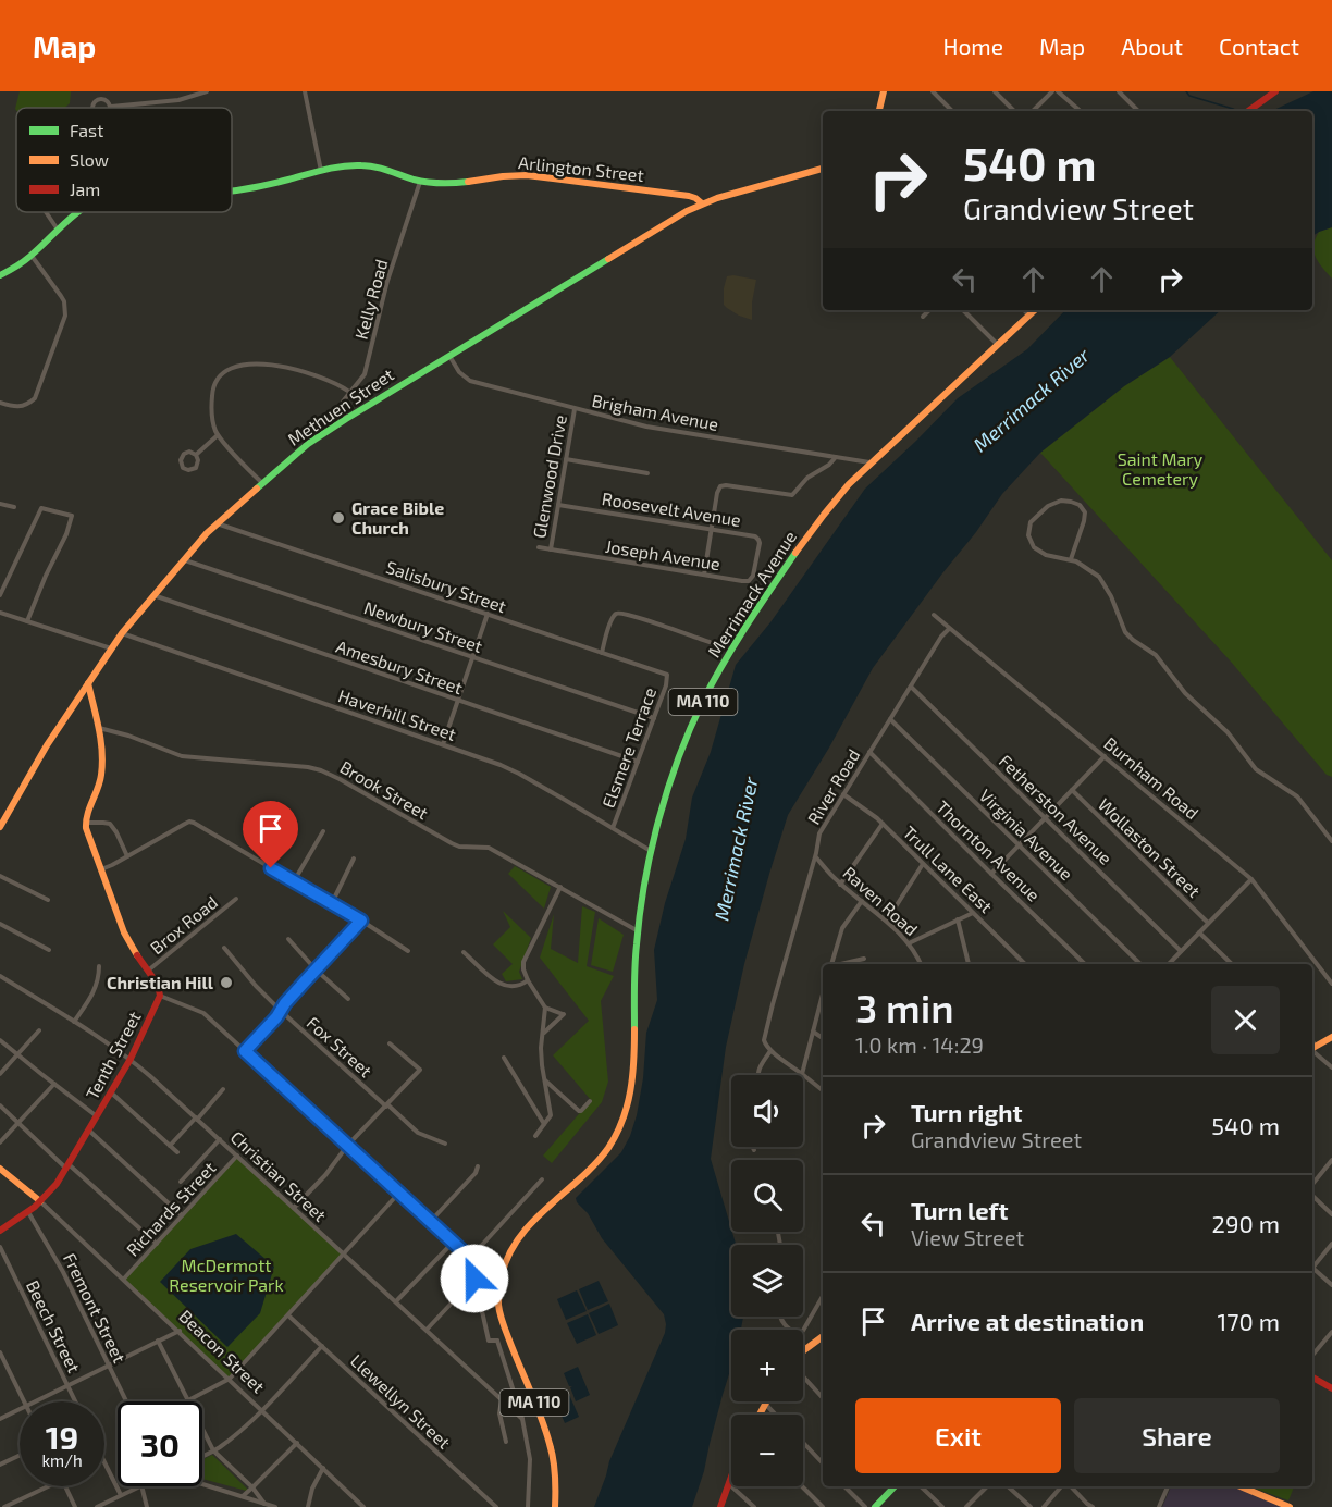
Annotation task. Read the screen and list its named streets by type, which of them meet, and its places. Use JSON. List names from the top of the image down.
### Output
{
  "streets": {
    "street": [
      "Arlington Street",
      "Kelly Road",
      "Methuen Street",
      "Brigham Avenue",
      "Glenwood Drive",
      "Roosevelt Avenue",
      "Joseph Avenue",
      "Salisbury Street",
      "Merrimack Avenue",
      "Newbury Street",
      "Amesbury Street",
      "MA 110",
      "Haverhill Street",
      "Elsmere Terrace",
      "Burnham Road",
      "River Road",
      "Brook Street",
      "Fetherston Avenue",
      "Virginia Avenue",
      "Wollaston Street",
      "Thornton Avenue",
      "Trull Lane East",
      "Raven Road",
      "Brox Road",
      "Fox Street",
      "Tenth Street",
      "Christian Street",
      "Richards Street",
      "Fremont Street",
      "Beech Street",
      "Beacon Street",
      "Llewellyn Street"
    ]
  },
  "crossings": [
    ["Arlington Street", "Kelly Road"],
    ["Arlington Street", "Methuen Street"],
    ["Kelly Road", "Methuen Street"],
    ["Methuen Street", "Brigham Avenue"],
    ["Methuen Street", "Salisbury Street"],
    ["Methuen Street", "Newbury Street"],
    ["Methuen Street", "Amesbury Street"],
    ["Methuen Street", "Haverhill Street"],
    ["Brigham Avenue", "Glenwood Drive"],
    ["Brigham Avenue", "Merrimack Avenue"],
    ["Glenwood Drive", "Roosevelt Avenue"],
    ["Glenwood Drive", "Joseph Avenue"],
    ["Roosevelt Avenue", "Joseph Avenue"],
    ["Salisbury Street", "Elsmere Terrace"],
    ["Merrimack Avenue", "MA 110"],
    ["Merrimack Avenue", "Haverhill Street"],
    ["Merrimack Avenue", "Brook Street"],
    ["Newbury Street", "Elsmere Terrace"],
    ["Amesbury Street", "Elsmere Terrace"],
    ["Haverhill Street", "Elsmere Terrace"],
    ["Burnham Road", "River Road"],
    ["River Road", "Fetherston Avenue"],
    ["River Road", "Virginia Avenue"],
    ["River Road", "Thornton Avenue"],
    ["River Road", "Trull Lane East"],
    ["River Road", "Raven Road"],
    ["Brox Road", "Tenth Street"],
    ["Tenth Street", "Christian Street"],
    ["Tenth Street", "Fremont Street"],
    ["Tenth Street", "Beacon Street"],
    ["Christian Street", "Richards Street"],
    ["Richards Street", "Beacon Street"]
  ],
  "water": ["Merrimack River"],
  "parks": ["Saint Mary Cemetery", "McDermott Reservoir Park"],
  "places": ["Grace Bible Church", "Christian Hill"],
  "legend": ["Fast", "Slow", "Jam"],
  "page": {
    "header": "Map",
    "nav": [
      "Home",
      "Map",
      "About",
      "Contact"
    ],
    "turn": ["540 m", "Grandview Street"],
    "heading": ["3 min", "1.0 km · 14:29"],
    "map_buttons": ["+", "−"],
    "list": [
      {
        "name": "Turn right",
        "note": "Grandview Street",
        "value": "540 m"
      },
      {
        "name": "Turn left",
        "note": "View Street",
        "value": "290 m"
      },
      {
        "name": "Arrive at destination",
        "value": "170 m"
      }
    ],
    "buttons": ["Exit", "Share"],
    "speed": "19 km/h",
    "limit": "30"
  }
}
